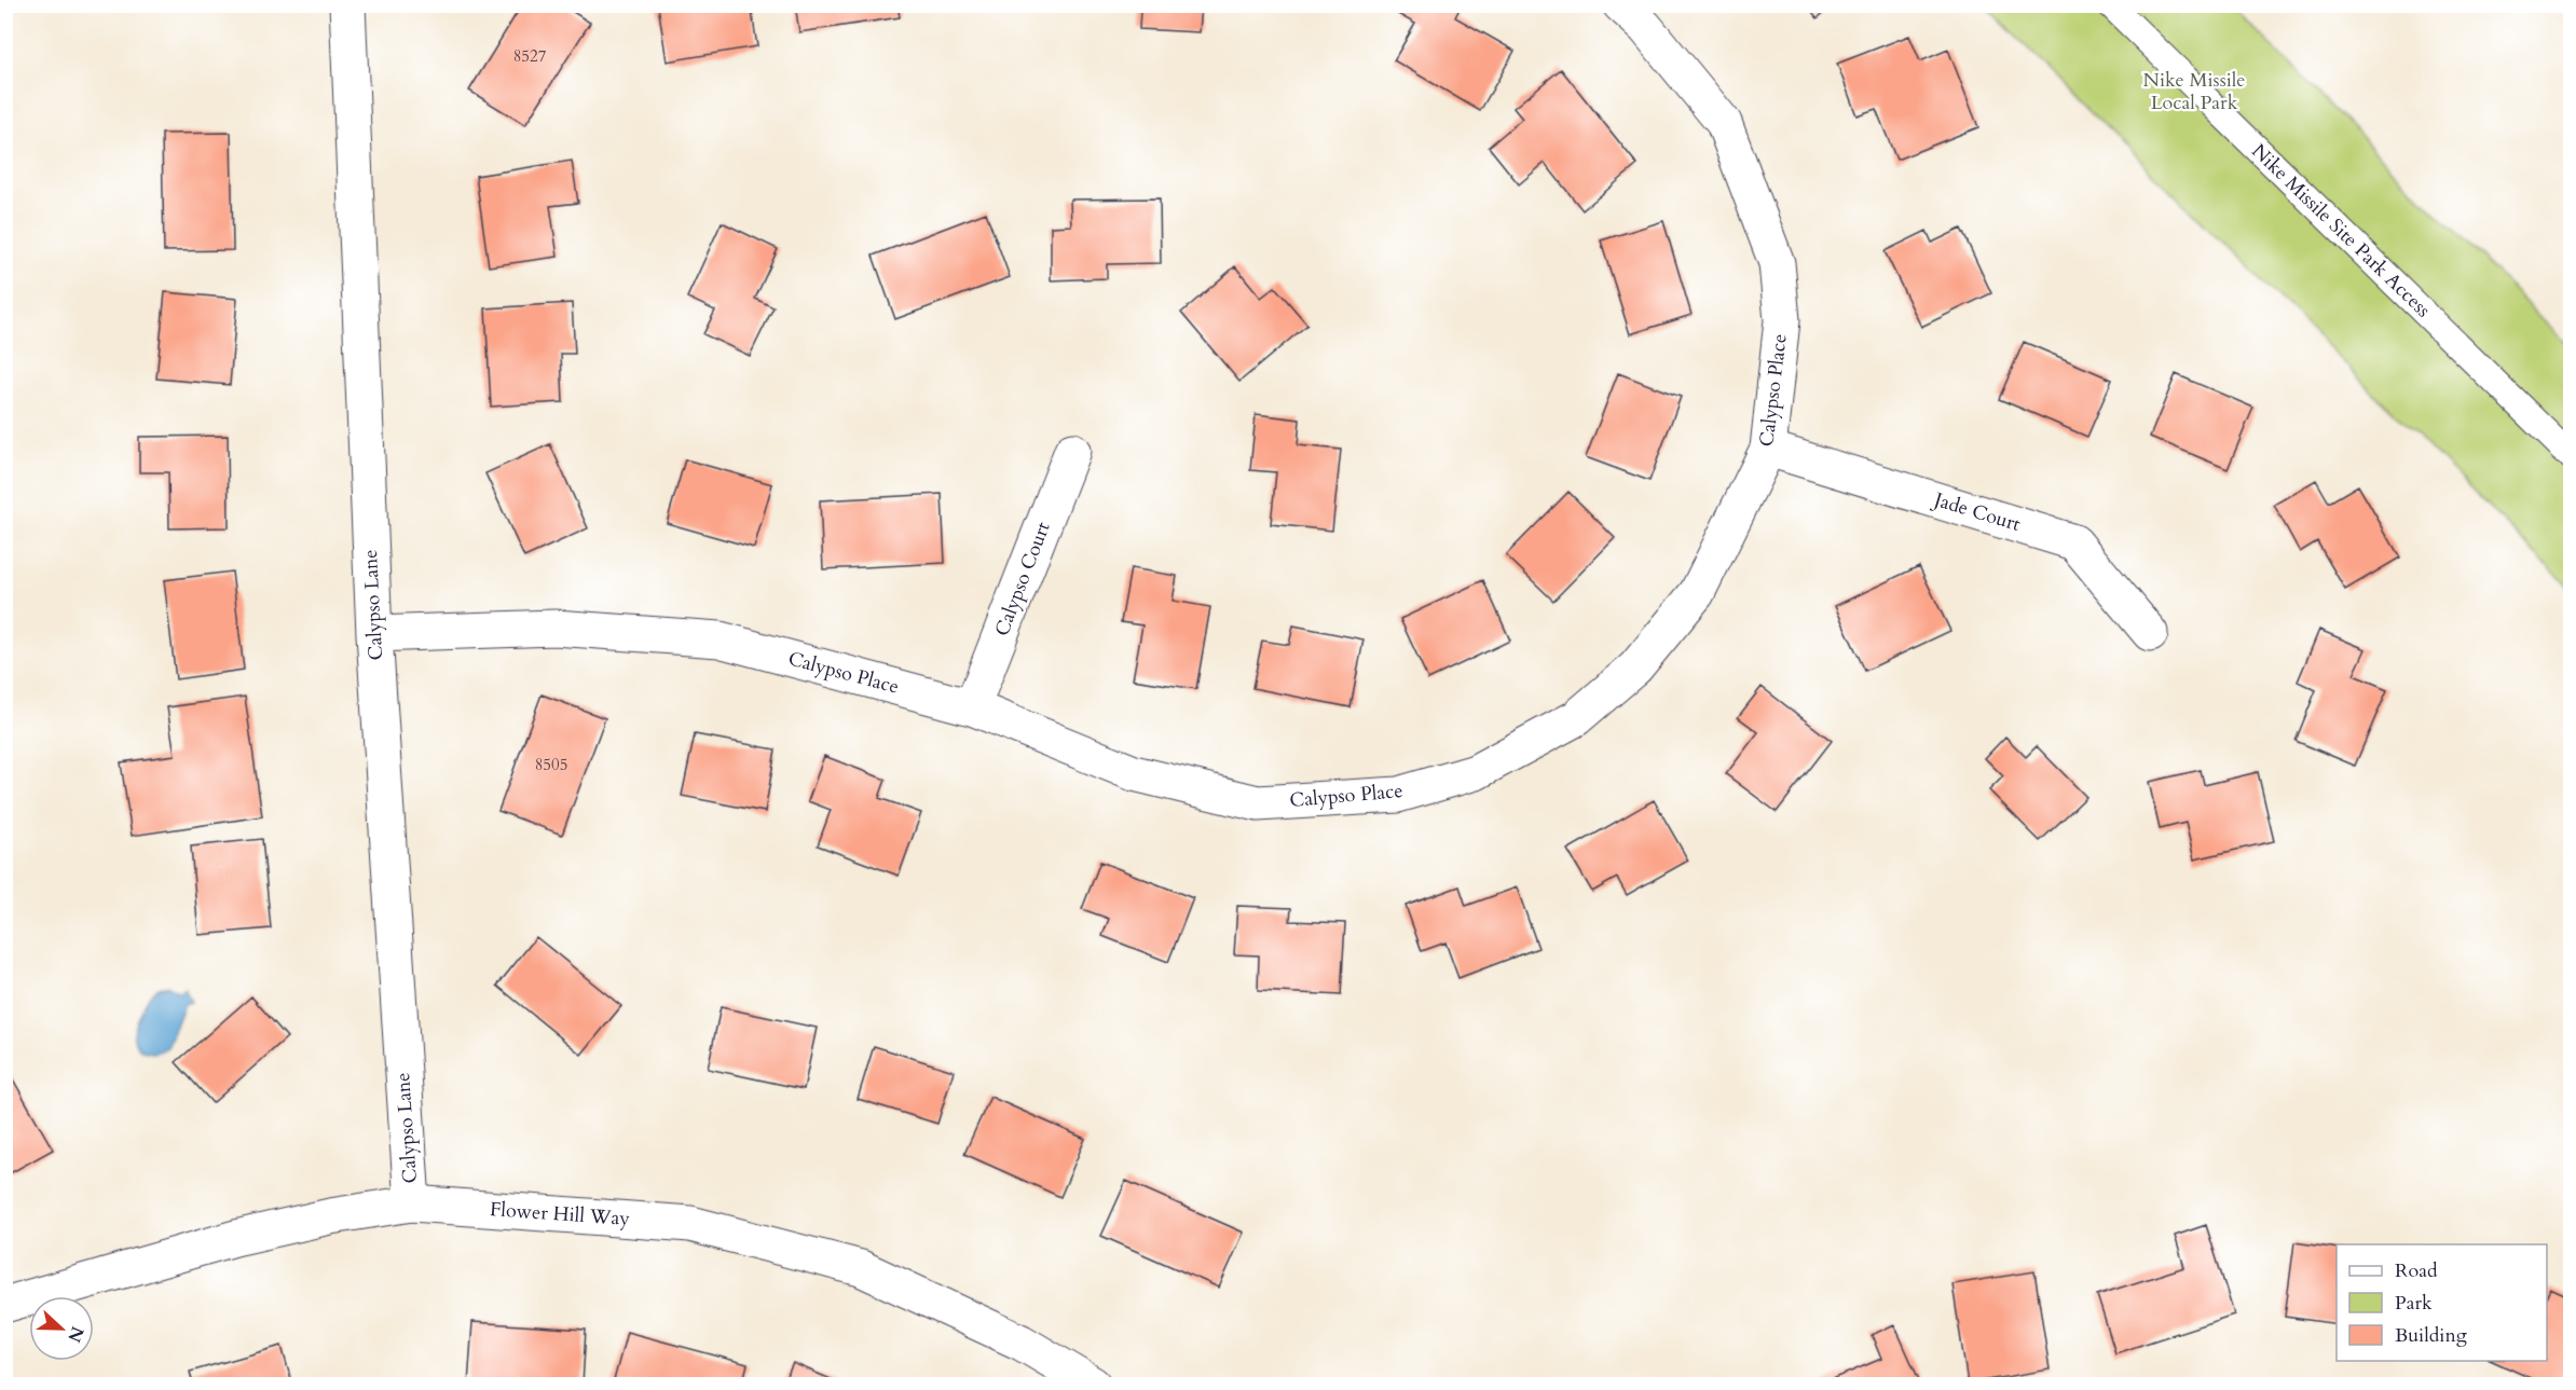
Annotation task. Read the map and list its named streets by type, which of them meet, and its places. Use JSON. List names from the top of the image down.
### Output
{
  "streets": {
    "street": [
      "Calypso Place",
      "Jade Court",
      "Calypso Court",
      "Calypso Lane",
      "Flower Hill Way"
    ],
    "lane": ["Nike Missile Site Park Access"]
  },
  "crossings": [
    ["Calypso Place", "Jade Court"],
    ["Calypso Place", "Calypso Court"],
    ["Calypso Place", "Calypso Lane"],
    ["Calypso Lane", "Flower Hill Way"]
  ],
  "parks": ["Nike Missile Local Park"],
  "house_numbers": ["8527", "8505"],
  "legend": ["Road", "Park", "Building"],
  "north": "right"
}
